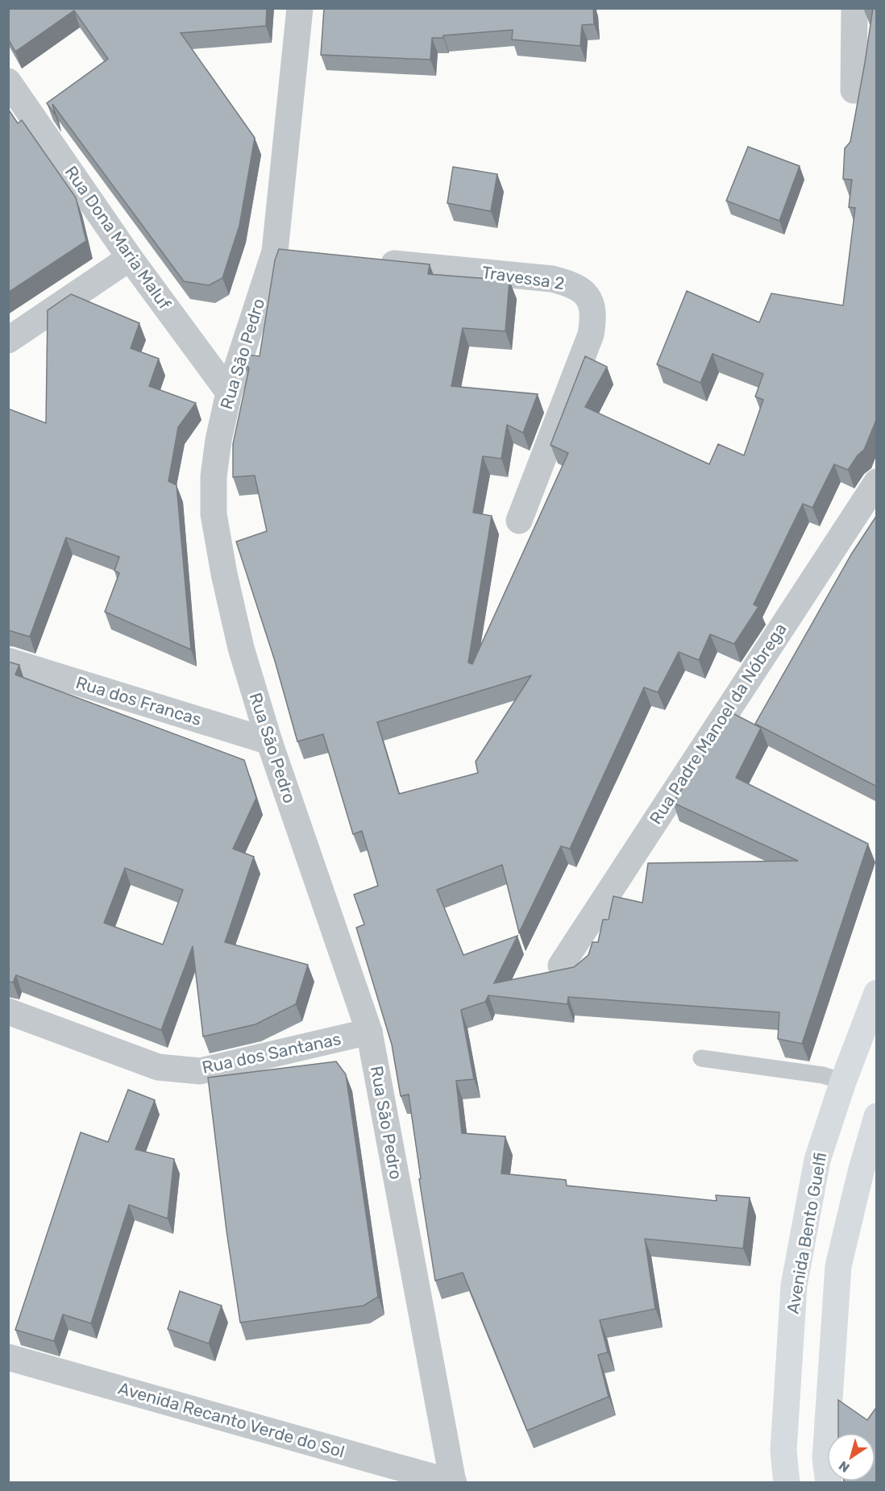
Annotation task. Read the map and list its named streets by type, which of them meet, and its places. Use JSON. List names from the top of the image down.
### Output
{
  "streets": {
    "main road": ["Avenida Bento Guelfi"],
    "street": [
      "Rua Dona Maria Maluf",
      "Travessa 2",
      "Rua São Pedro",
      "Rua dos Francas",
      "Rua Padre Manoel da Nóbrega",
      "Rua dos Santanas",
      "Avenida Recanto Verde do Sol"
    ]
  },
  "crossings": [
    ["Rua Dona Maria Maluf", "Rua São Pedro"],
    ["Rua São Pedro", "Rua dos Francas"],
    ["Rua São Pedro", "Rua dos Santanas"],
    ["Rua São Pedro", "Avenida Recanto Verde do Sol"]
  ],
  "north": "bottom left"
}
